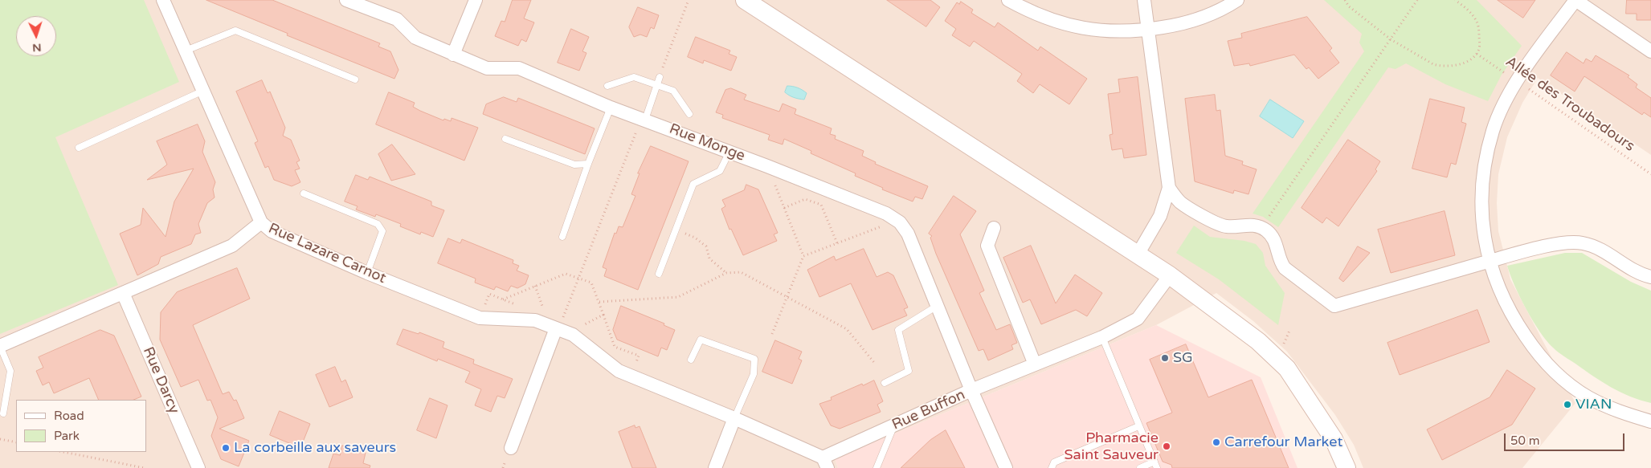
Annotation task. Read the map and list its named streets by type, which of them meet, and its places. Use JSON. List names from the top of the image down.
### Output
{
  "streets": {
    "street": [
      "Rue Monge",
      "Rue Lazare Carnot",
      "Rue Darcy",
      "Rue Buffon"
    ],
    "path": ["Allée des Troubadours"]
  },
  "crossings": [
    ["Rue Monge", "Rue Buffon"],
    ["Rue Lazare Carnot", "Rue Buffon"]
  ],
  "places": [
    "SG",
    "VIAN",
    "Carrefour Market",
    "Pharmacie Saint Sauveur",
    "La corbeille aux saveurs"
  ],
  "legend": ["Road", "Park"],
  "scale_bar": "50 m",
  "north": "bottom"
}
